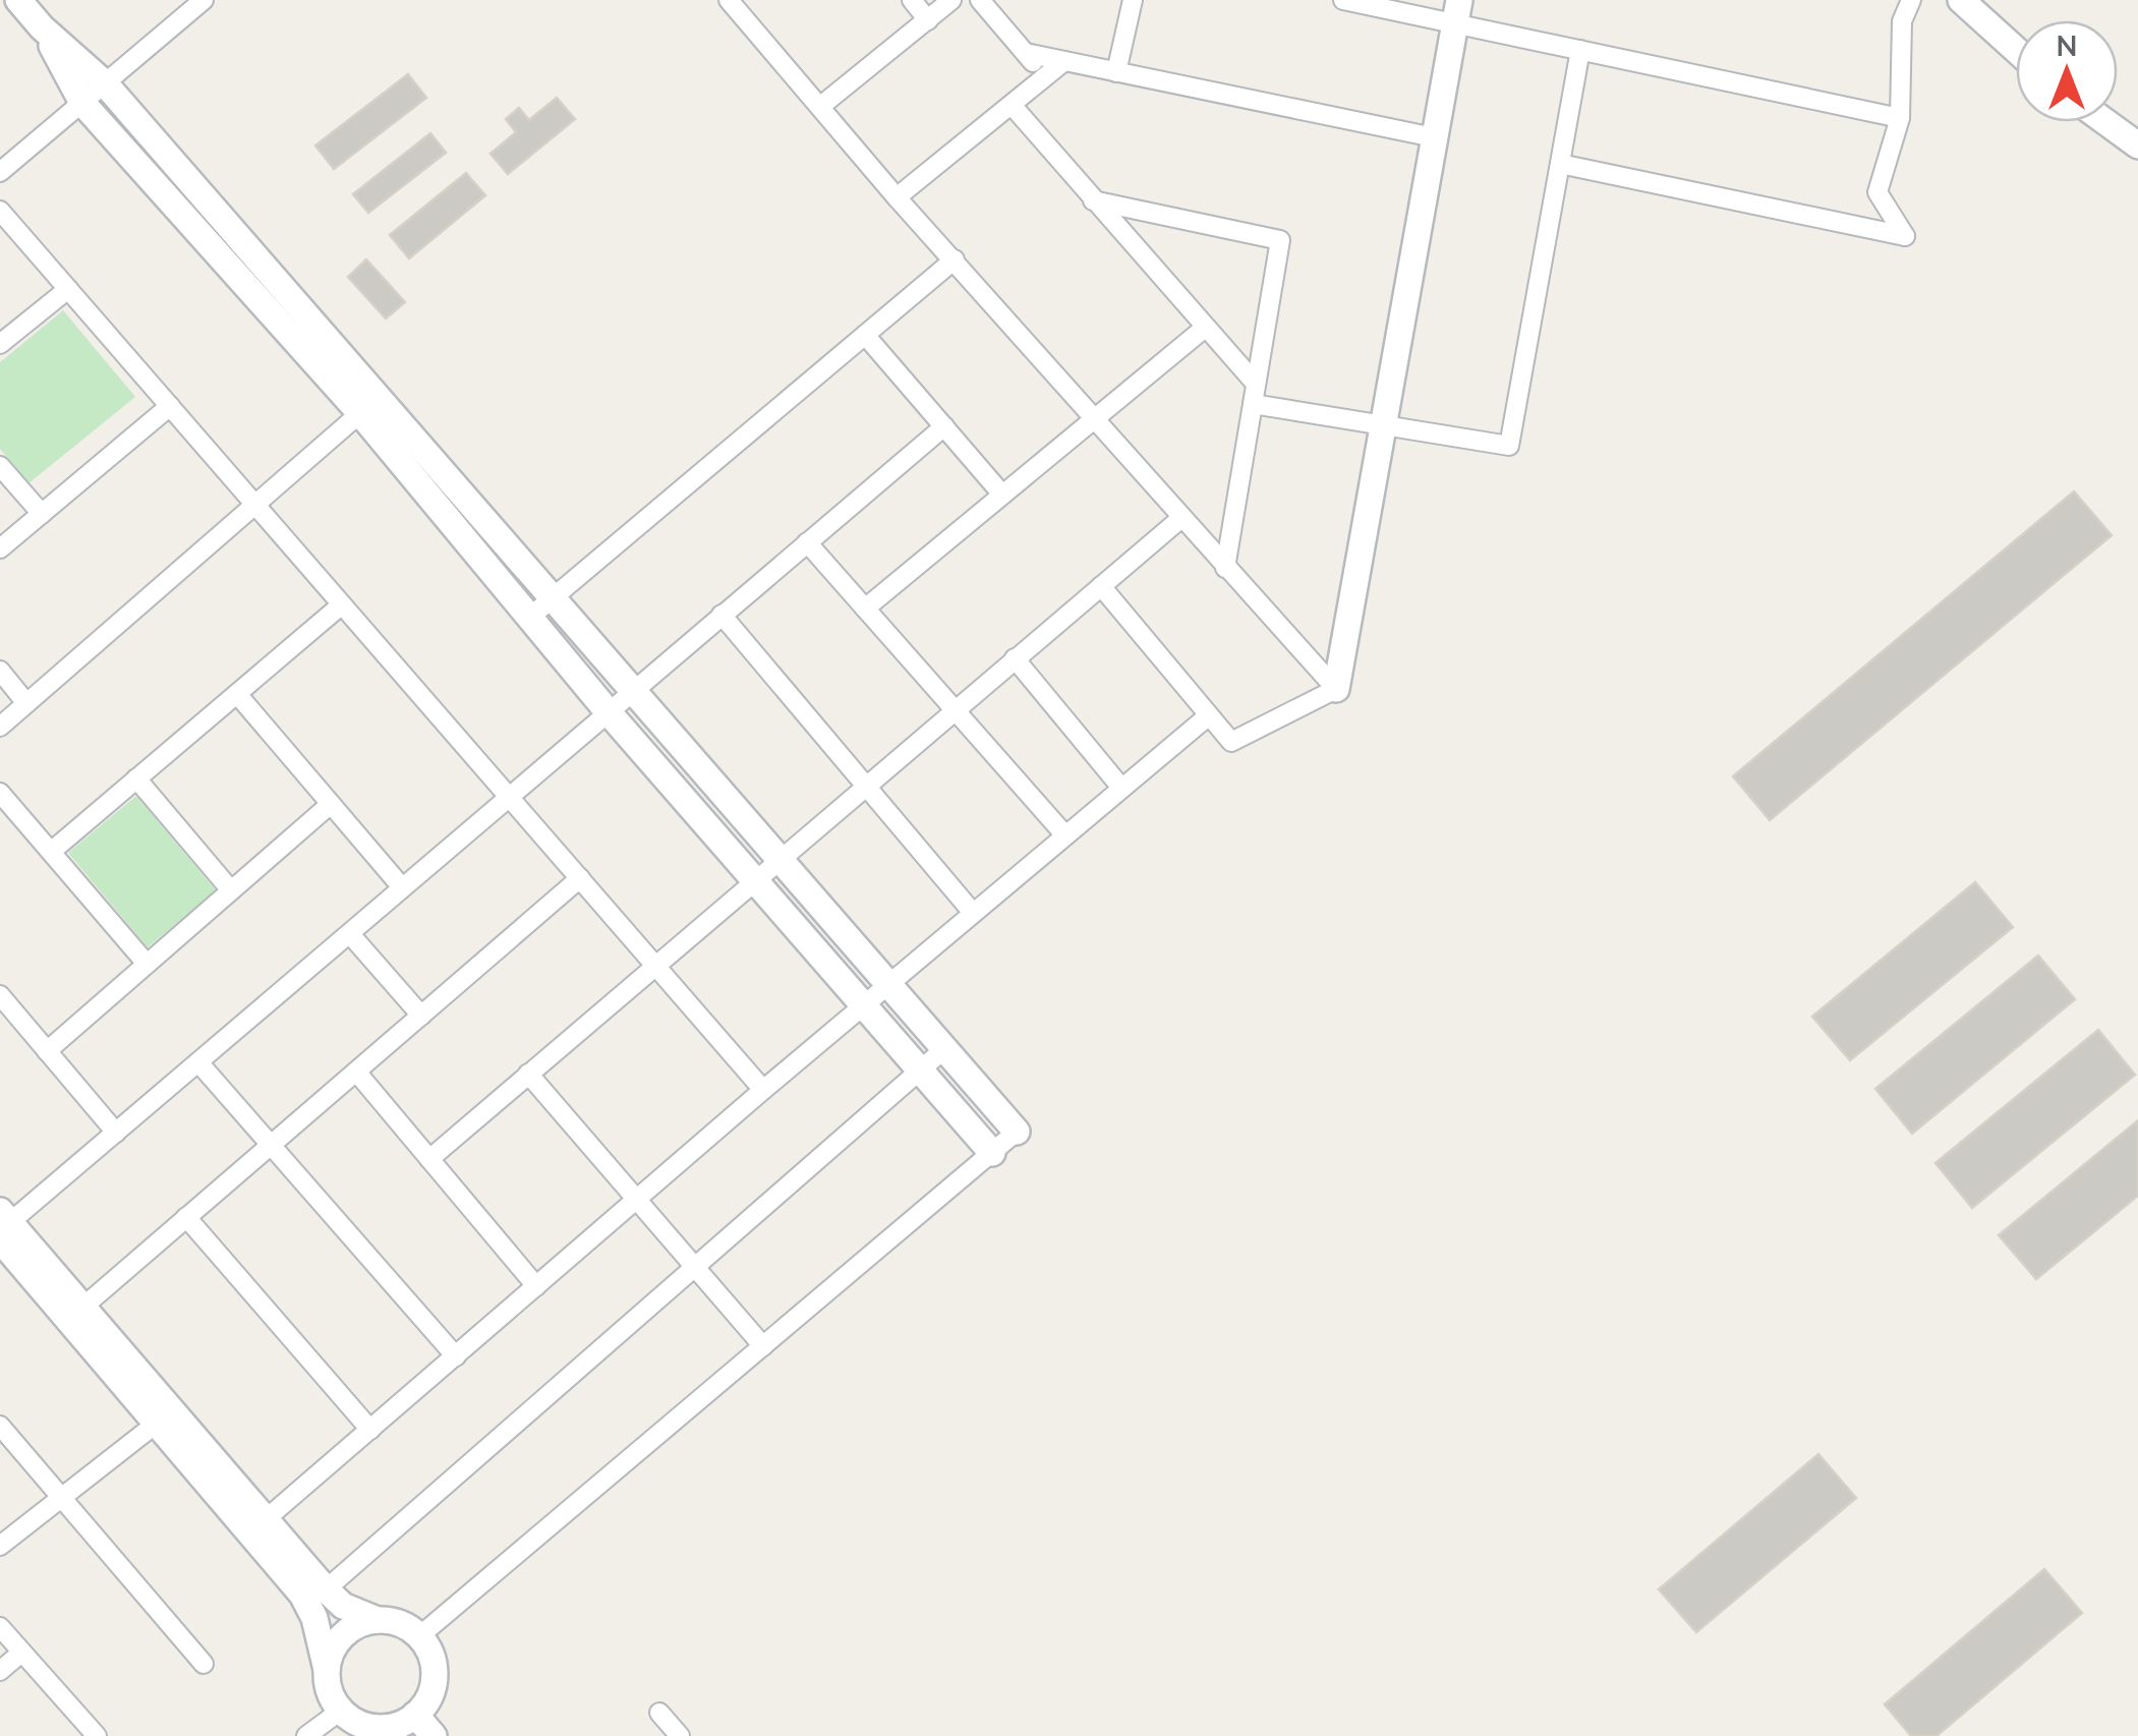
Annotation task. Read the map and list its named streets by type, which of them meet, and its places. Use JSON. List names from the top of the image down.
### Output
{
  "north": "top"
}
